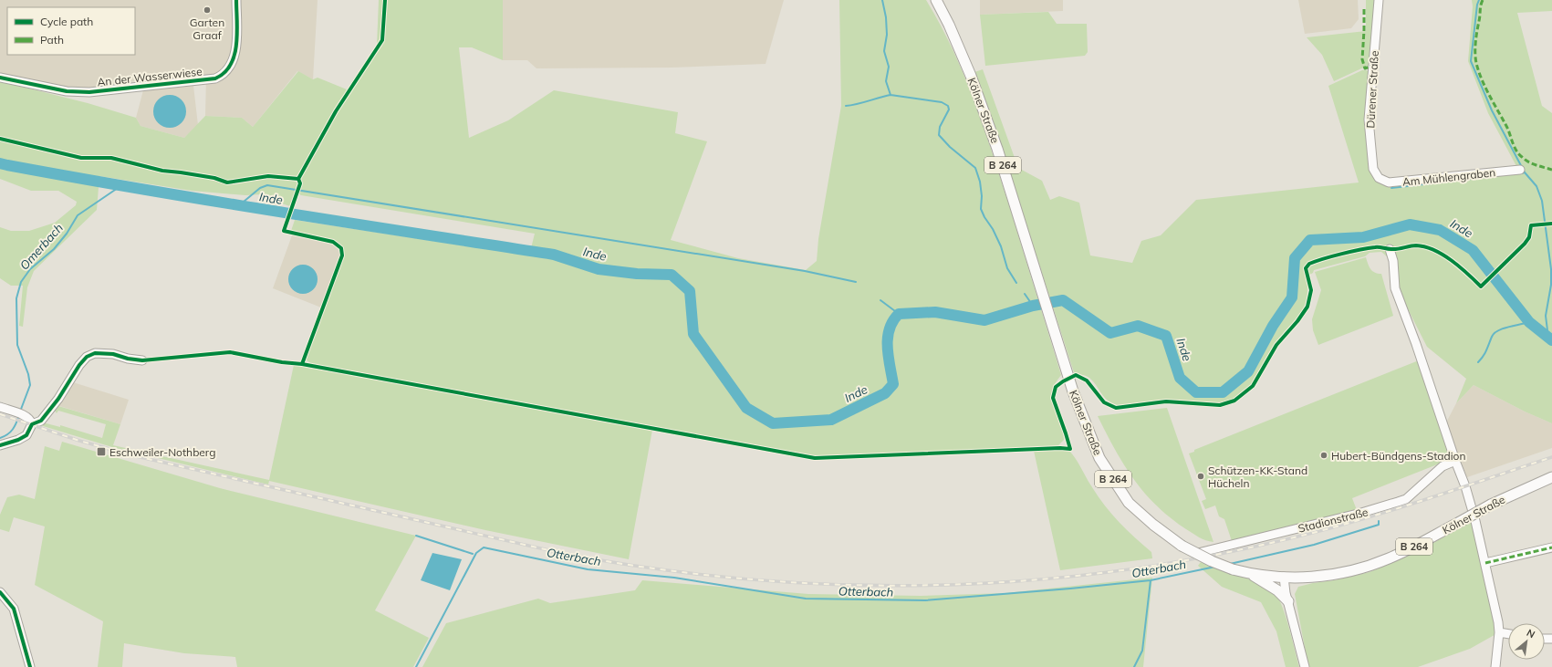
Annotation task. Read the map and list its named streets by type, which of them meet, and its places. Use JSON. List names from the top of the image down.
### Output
{
  "streets": {
    "main road": ["Kölner Straße", "B 264"],
    "street": [
      "An der Wasserwiese",
      "Dürener Straße",
      "Am Mühlengraben",
      "Stadionstraße"
    ]
  },
  "crossings": [
    ["Dürener Straße", "Am Mühlengraben"]
  ],
  "water": ["Inde", "Omerbach", "Otterbach"],
  "places": {
    "other": ["Garten Graaf", "Hubert-Bündgens-Stadion", "Schützen-KK-Stand Hücheln"],
    "transit": ["Eschweiler-Nothberg"]
  },
  "legend": ["Cycle path", "Path"],
  "north": "top right"
}
